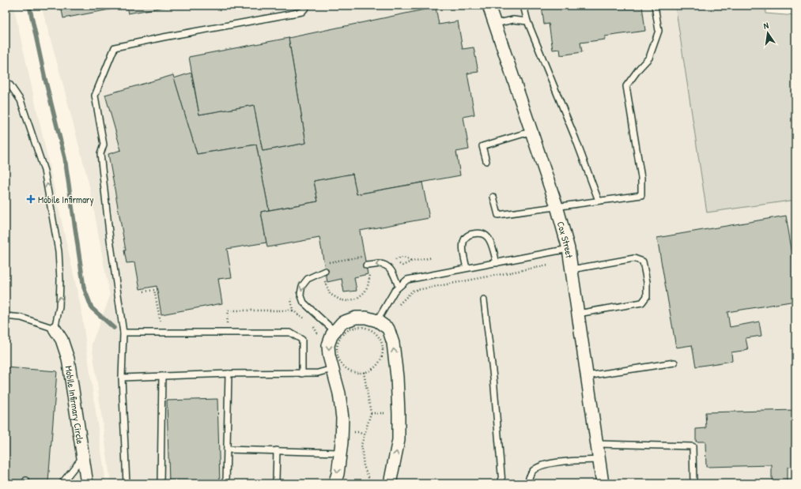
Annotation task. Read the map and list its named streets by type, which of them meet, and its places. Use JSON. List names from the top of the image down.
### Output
{
  "streets": {
    "street": ["Cox Street", "Mobile Infirmary Circle"]
  },
  "places": {
    "health": ["Mobile Infirmary"]
  },
  "north": "top"
}
